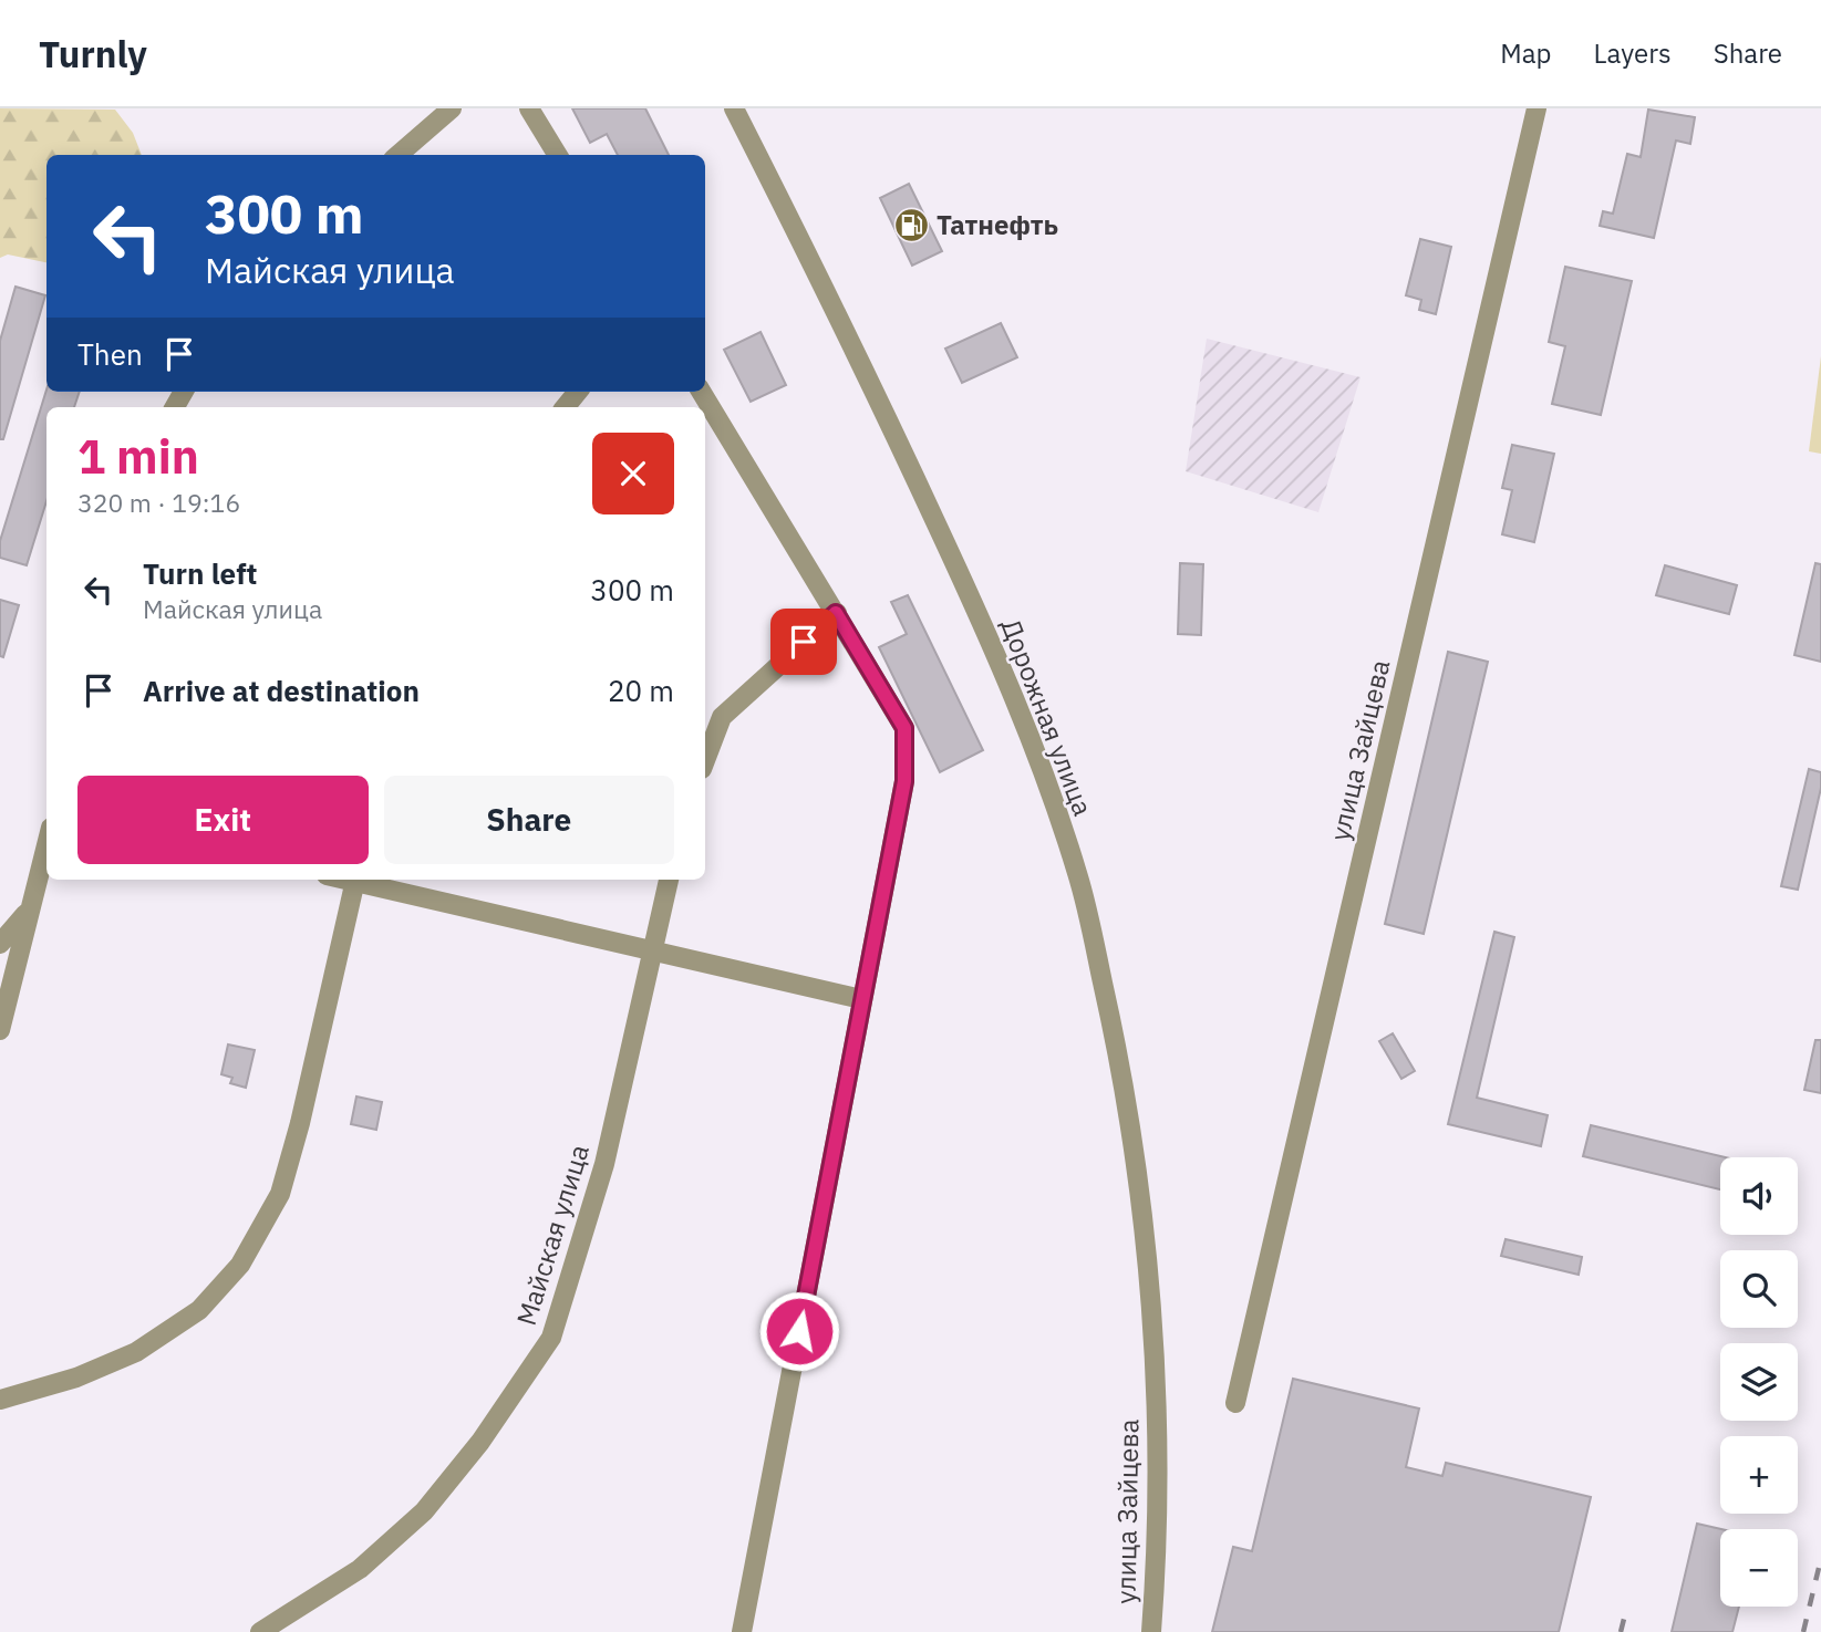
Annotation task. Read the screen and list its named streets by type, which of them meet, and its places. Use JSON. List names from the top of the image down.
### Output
{
  "streets": {
    "street": ["Дорожная улица", "улица Зайцева", "Майская улица"]
  },
  "crossings": [
    ["Дорожная улица", "улица Зайцева"]
  ],
  "places": {
    "fuel station": ["Татнефть"]
  },
  "page": {
    "header": "Turnly",
    "nav": ["Map", "Layers", "Share"],
    "turn": ["300 m", "Майская улица"],
    "then": "Then",
    "heading": ["1 min", "320 m · 19:16"],
    "list": [
      {
        "name": "Turn left",
        "note": "Майская улица",
        "value": "300 m"
      },
      {
        "name": "Arrive at destination",
        "value": "20 m"
      }
    ],
    "buttons": ["Exit", "Share"],
    "map_buttons": ["+", "−"]
  }
}
